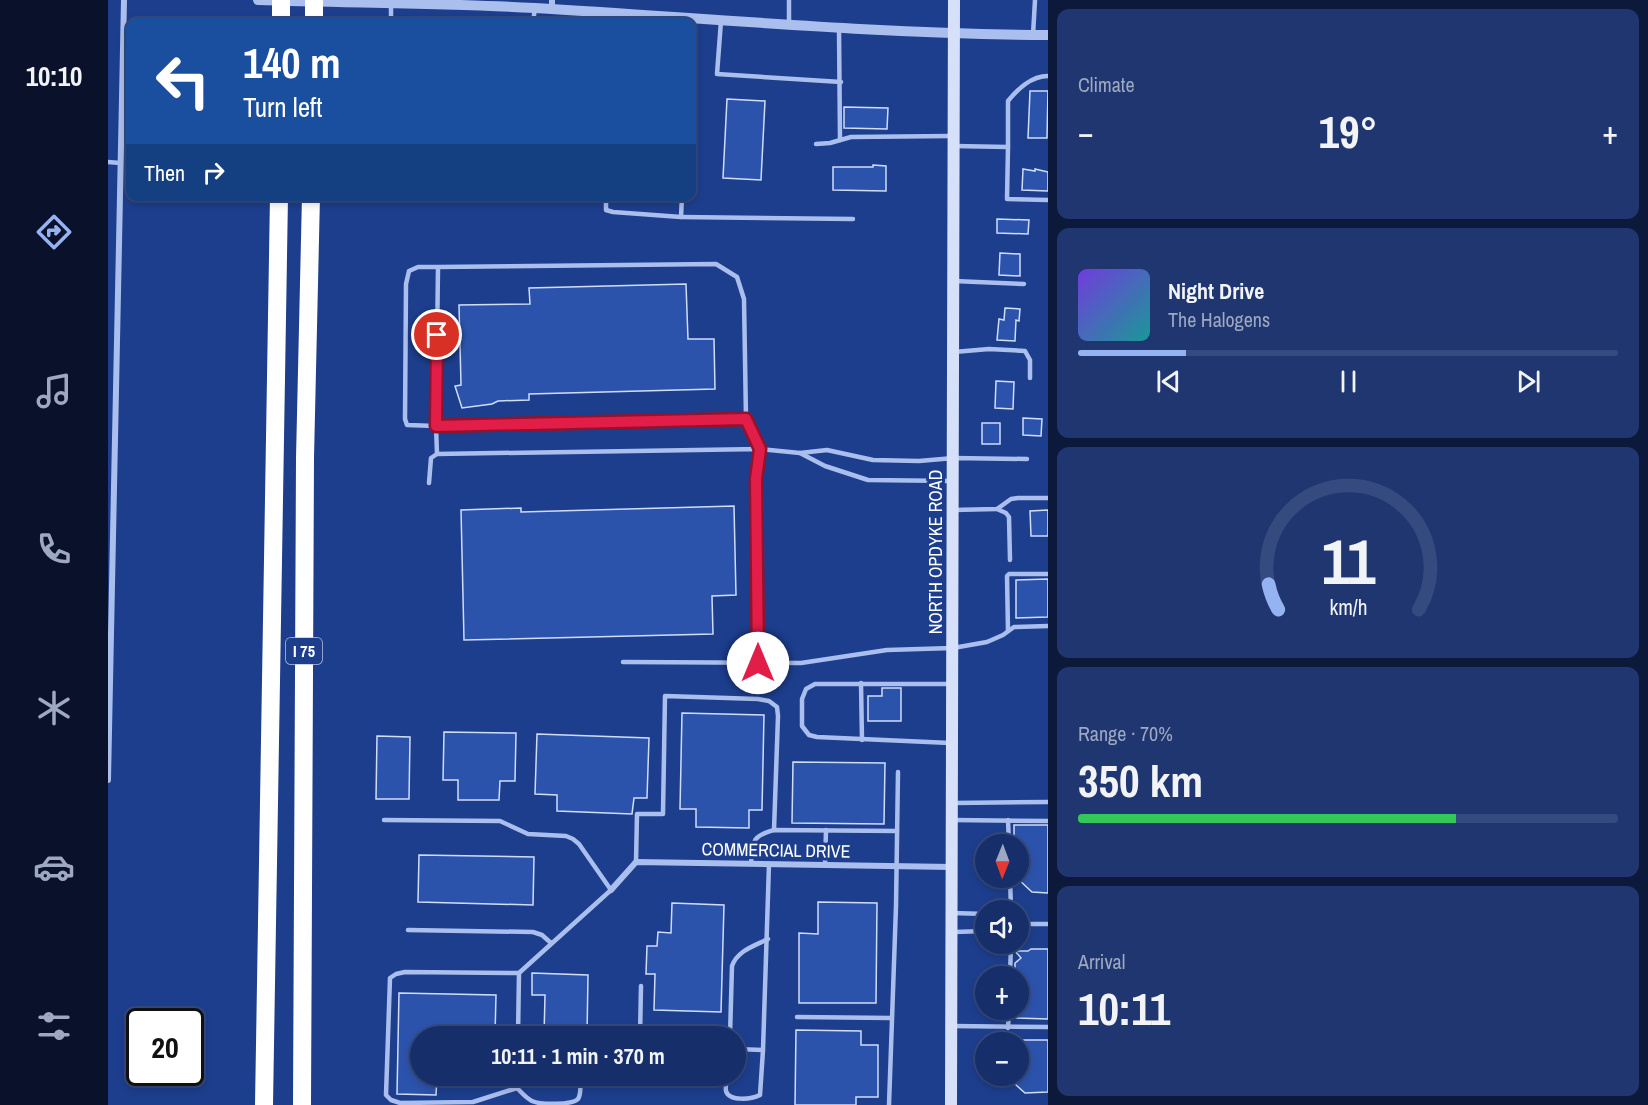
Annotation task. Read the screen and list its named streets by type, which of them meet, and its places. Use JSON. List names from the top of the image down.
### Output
{
  "streets": {
    "highway": ["I 75"],
    "main road": ["NORTH OPDYKE ROAD"],
    "street": ["COMMERCIAL DRIVE"]
  },
  "crossings": [
    ["NORTH OPDYKE ROAD", "COMMERCIAL DRIVE"]
  ],
  "north": "bottom",
  "page": {
    "tabs": "10:10",
    "tile": [
      "Climate",
      ["Range · 70%", "350 km"],
      ["Arrival", "10:11"]
    ],
    "turn": ["140 m", "Turn left"],
    "heat": ["−", "19°", "+"],
    "then": "Then",
    "song": ["Night Drive", "The Halogens"],
    "map_buttons": ["+", "−"],
    "limit": "20",
    "trip": "10:11 · 1 min · 370 m",
    "gauge": ["11", "km/h"]
  }
}
